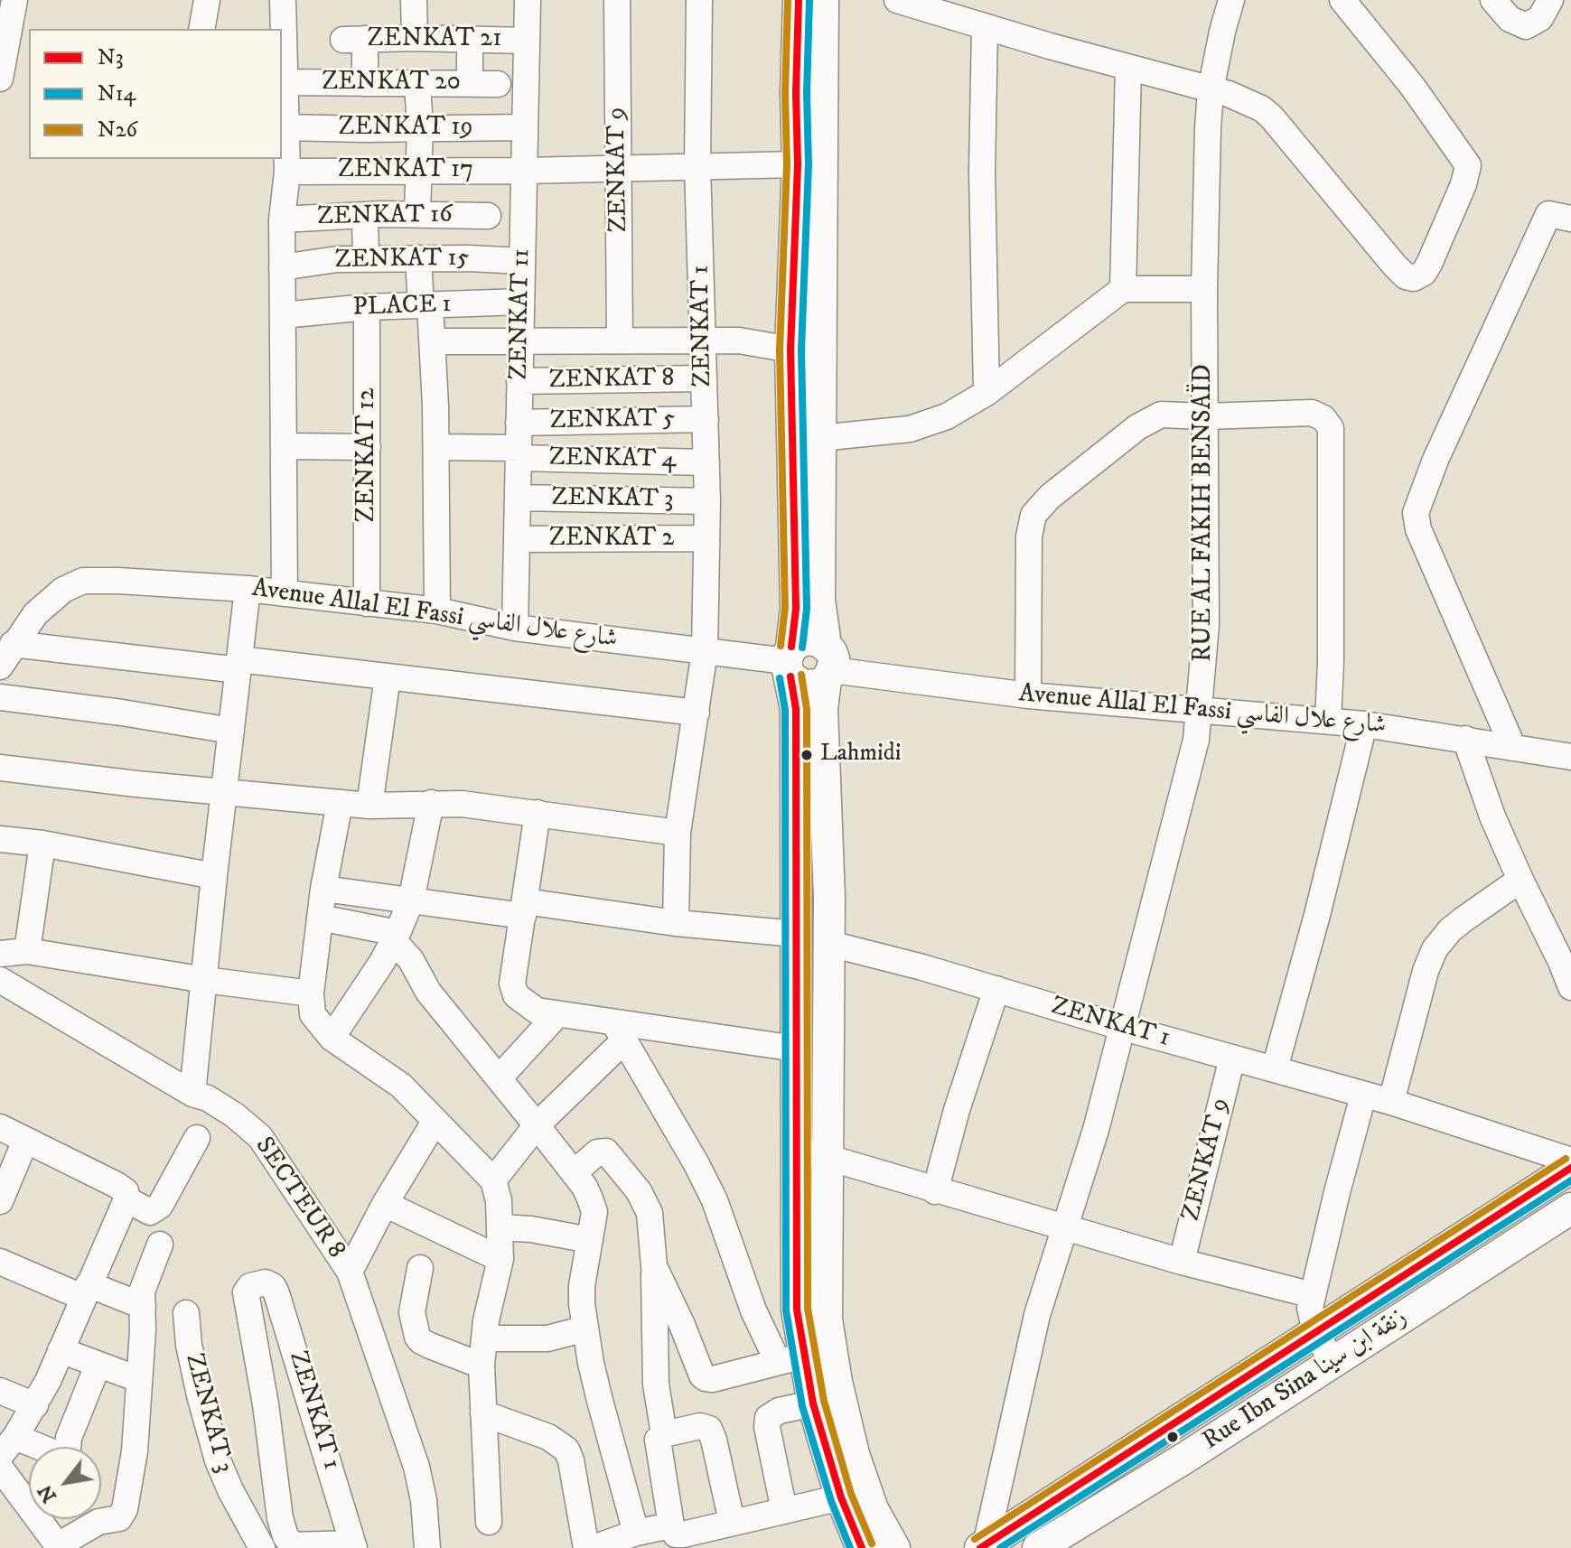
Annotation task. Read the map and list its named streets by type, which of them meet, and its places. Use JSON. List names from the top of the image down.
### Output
{
  "streets": {
    "main road": ["Rue Ibn Sina زنقة ابن سينا"],
    "street": [
      "ZENKAT 21",
      "ZENKAT 20",
      "ZENKAT 19",
      "ZENKAT 9",
      "ZENKAT 17",
      "ZENKAT 16",
      "ZENKAT 15",
      "PLACE 1",
      "ZENKAT 11",
      "ZENKAT 1",
      "ZENKAT 8",
      "ZENKAT 5",
      "ZENKAT 12",
      "ZENKAT 4",
      "ZENKAT 3",
      "RUE AL FAKIH BENSAÏD",
      "ZENKAT 2",
      "Avenue Allal El Fassi شارع علال الفاسي",
      "SECTEUR 8"
    ]
  },
  "crossings": [
    ["ZENKAT 21", "ZENKAT 20"],
    ["ZENKAT 21", "ZENKAT 11"],
    ["ZENKAT 19", "ZENKAT 11"],
    ["ZENKAT 9", "ZENKAT 17"],
    ["ZENKAT 9", "ZENKAT 1"],
    ["ZENKAT 17", "ZENKAT 11"],
    ["ZENKAT 17", "ZENKAT 1"],
    ["ZENKAT 16", "ZENKAT 15"],
    ["ZENKAT 15", "ZENKAT 11"],
    ["PLACE 1", "ZENKAT 11"],
    ["PLACE 1", "ZENKAT 12"],
    ["ZENKAT 11", "ZENKAT 8"],
    ["ZENKAT 11", "ZENKAT 5"],
    ["ZENKAT 11", "ZENKAT 4"],
    ["ZENKAT 11", "ZENKAT 3"],
    ["ZENKAT 11", "ZENKAT 2"],
    ["ZENKAT 11", "Avenue Allal El Fassi شارع علال الفاسي"],
    ["ZENKAT 1", "ZENKAT 8"],
    ["ZENKAT 1", "ZENKAT 5"],
    ["ZENKAT 1", "ZENKAT 4"],
    ["ZENKAT 1", "ZENKAT 3"],
    ["ZENKAT 1", "RUE AL FAKIH BENSAÏD"],
    ["ZENKAT 1", "ZENKAT 2"],
    ["ZENKAT 1", "Avenue Allal El Fassi شارع علال الفاسي"],
    ["ZENKAT 12", "Avenue Allal El Fassi شارع علال الفاسي"],
    ["RUE AL FAKIH BENSAÏD", "Avenue Allal El Fassi شارع علال الفاسي"],
    ["RUE AL FAKIH BENSAÏD", "Rue Ibn Sina زنقة ابن سينا"]
  ],
  "places": ["Lahmidi"],
  "lines": ["transit line N3", "transit line N14", "transit line N26"],
  "legend": ["N3", "N14", "N26"],
  "north": "bottom left"
}
